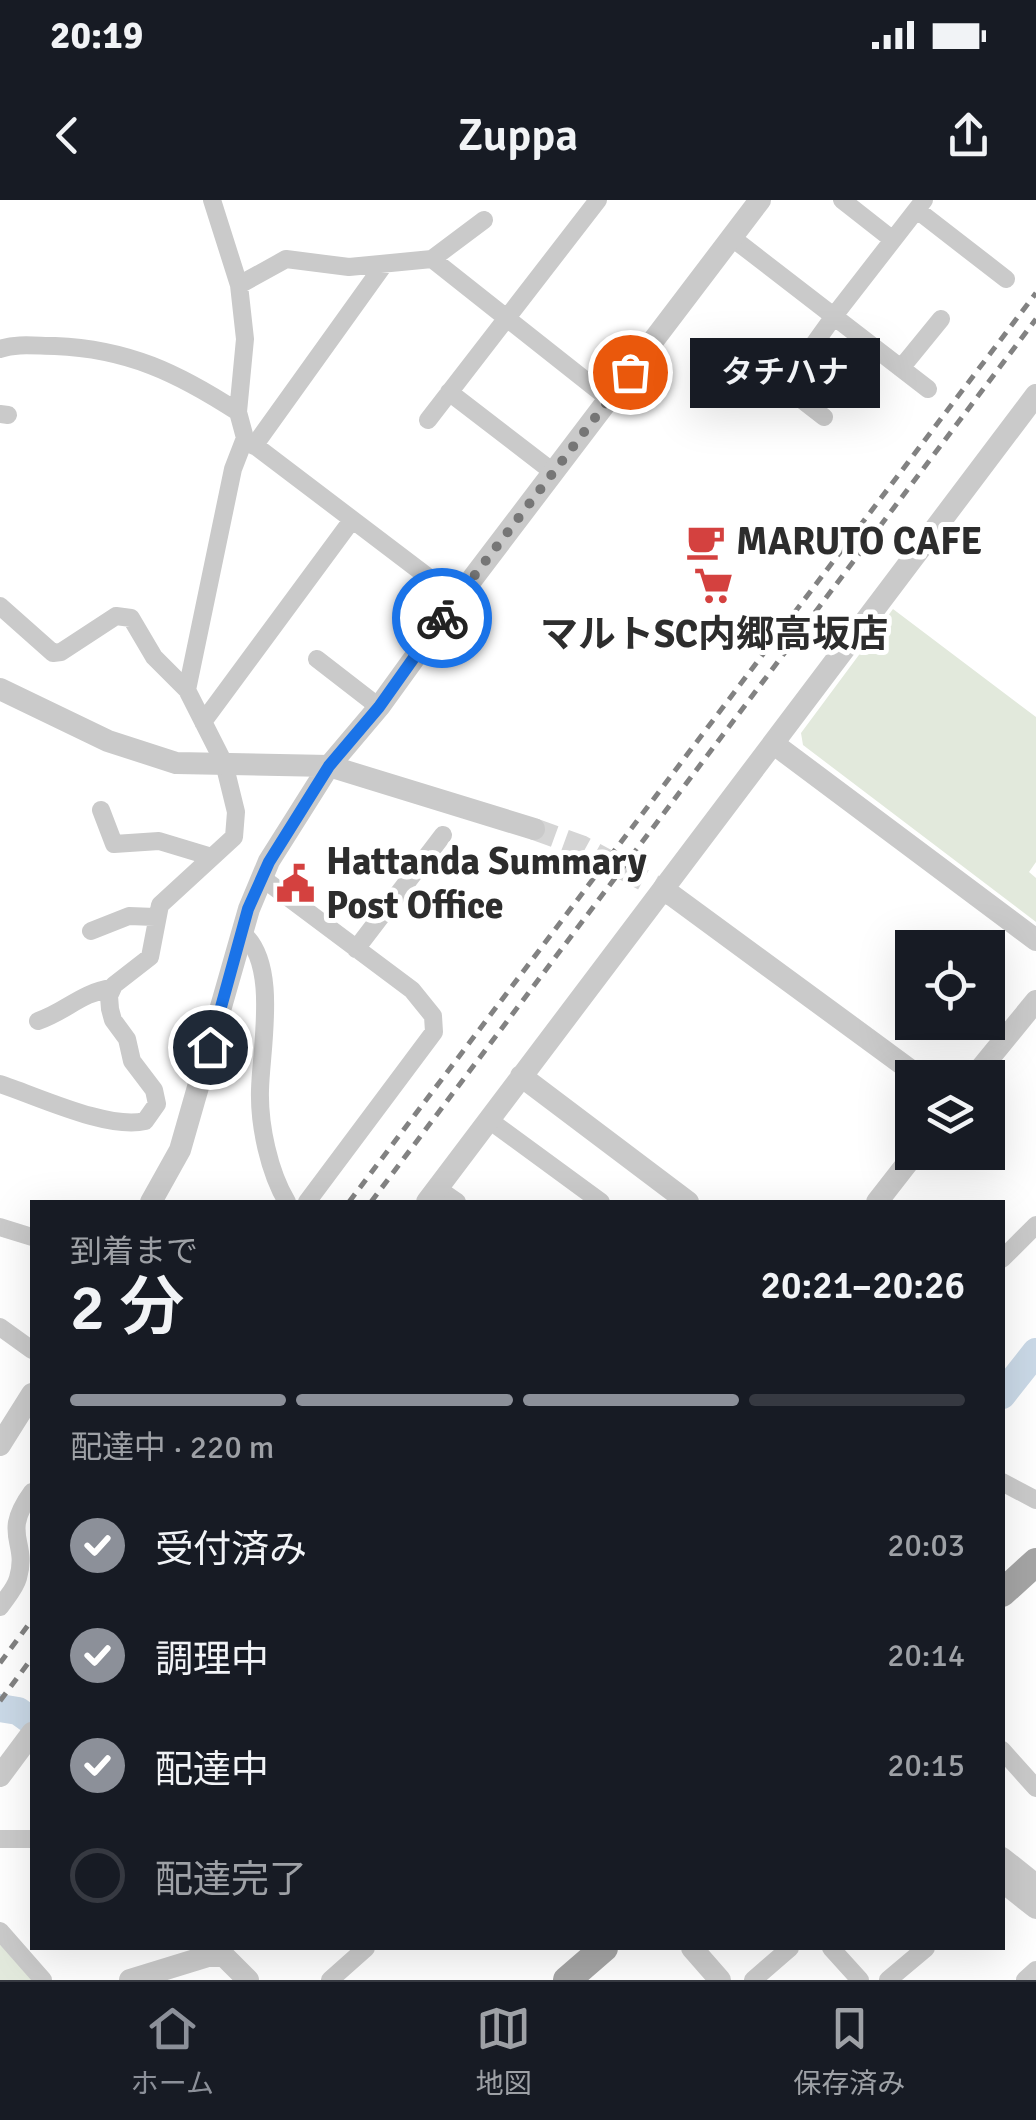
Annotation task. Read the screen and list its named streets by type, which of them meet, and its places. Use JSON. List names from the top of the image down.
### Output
{
  "places": {
    "other": ["タチハナ"],
    "cafe": ["MARUTO CAFE"],
    "supermarket": ["マルトSC内郷高坂店"],
    "public building": ["Hattanda Summary Post Office"]
  },
  "page": {
    "status": "20:19",
    "header": "Zuppa",
    "bubble": "タチハナ",
    "heading": ["2 分", "到着まで", "20:21–20:26"],
    "bar": "配達中 · 220 m",
    "list": [
      ["受付済み", "20:03"],
      ["調理中", "20:14"],
      ["配達中", "20:15"],
      "配達完了"
    ],
    "tabs": ["ホーム", "地図", "保存済み"]
  }
}
